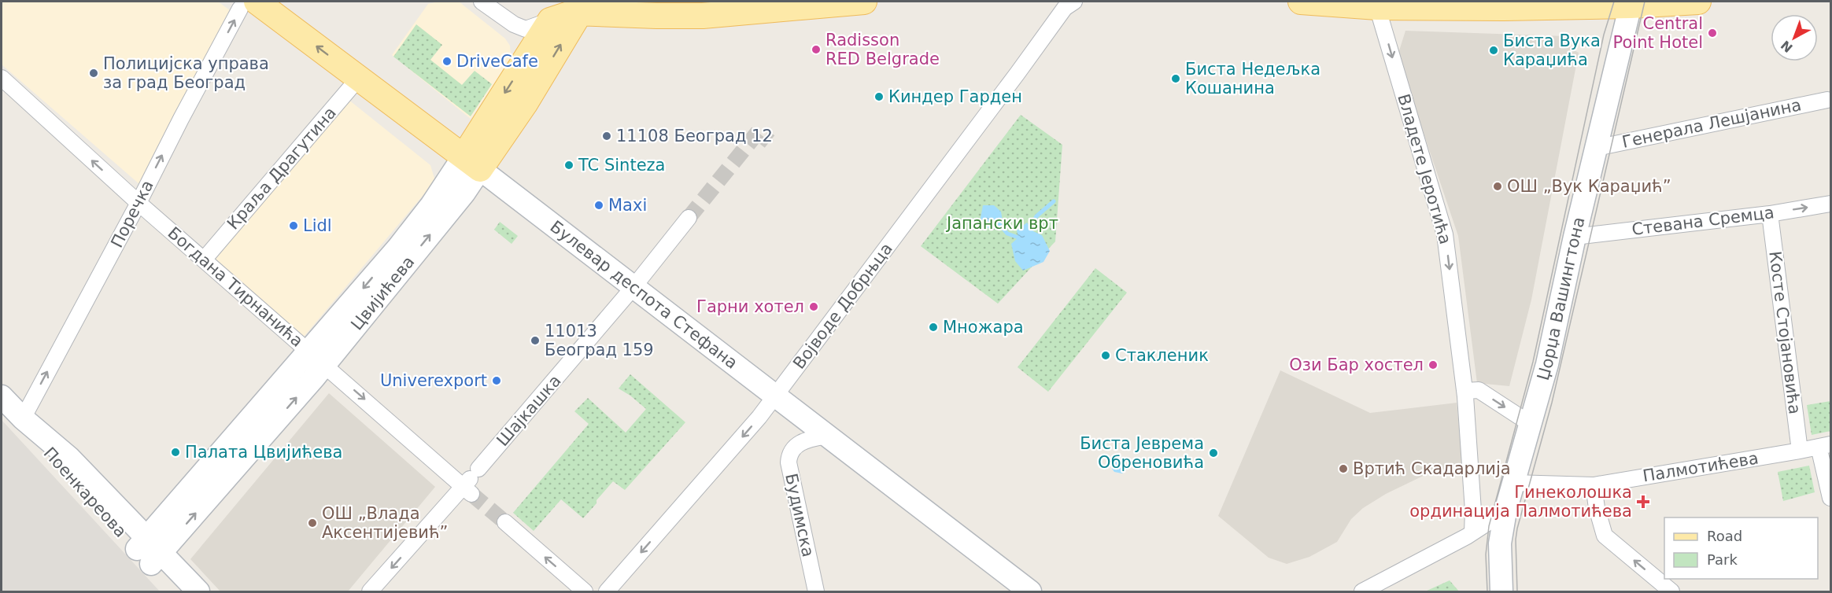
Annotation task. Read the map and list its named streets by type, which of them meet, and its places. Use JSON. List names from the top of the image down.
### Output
{
  "streets": {
    "main road": [
      "Цвијићева",
      "Булевар деспота Стефана",
      "Џорџа Вашингтона",
      "Поенкареова"
    ],
    "street": [
      "Генерала Лешјанина",
      "Краља Драгутина",
      "Владете Јеротића",
      "Поречка",
      "Стевана Сремца",
      "Богдана Тирнанића",
      "Војводе Добрњца",
      "Косте Стојановића",
      "Шајкашка",
      "Палмотићева",
      "Будимска"
    ]
  },
  "crossings": [
    ["Генерала Лешјанина", "Џорџа Вашингтона"],
    ["Краља Драгутина", "Богдана Тирнанића"],
    ["Краља Драгутина", "Булевар деспота Стефана"],
    ["Поречка", "Богдана Тирнанића"],
    ["Поречка", "Булевар деспота Стефана"],
    ["Поречка", "Поенкареова"],
    ["Стевана Сремца", "Џорџа Вашингтона"],
    ["Стевана Сремца", "Косте Стојановића"],
    ["Богдана Тирнанића", "Цвијићева"],
    ["Богдана Тирнанића", "Шајкашка"],
    ["Цвијићева", "Булевар деспота Стефана"],
    ["Цвијићева", "Поенкареова"],
    ["Булевар деспота Стефана", "Војводе Добрњца"],
    ["Булевар деспота Стефана", "Шајкашка"],
    ["Булевар деспота Стефана", "Будимска"],
    ["Џорџа Вашингтона", "Палмотићева"],
    ["Косте Стојановића", "Палмотићева"]
  ],
  "one_way": ["Владете Јеротића", "Поречка"],
  "parks": ["Јапански врт"],
  "places": {
    "other": [
      "Central Point Hotel",
      "Radisson RED Belgrade",
      "Биста Вука Караџића",
      "DriveCafe",
      "Полицијска управа за град Београд",
      "Биста Недељка Кошанина",
      "Киндер Гарден",
      "11108 Београд 12",
      "TC Sinteza",
      "ОШ „Вук Караџић”",
      "Maxi",
      "Lidl",
      "Гарни хотел",
      "Множара",
      "11013 Београд 159",
      "Стакленик",
      "Ози Бар хостел",
      "Univerexport",
      "Палата Цвијићева",
      "Биста Јеврема Обреновића",
      "Вртић Скадарлија",
      "ОШ „Влада Аксентијевић”"
    ],
    "health": ["Гинеколошка ординација Палмотићева"]
  },
  "legend": ["Road", "Park"],
  "north": "bottom left"
}
